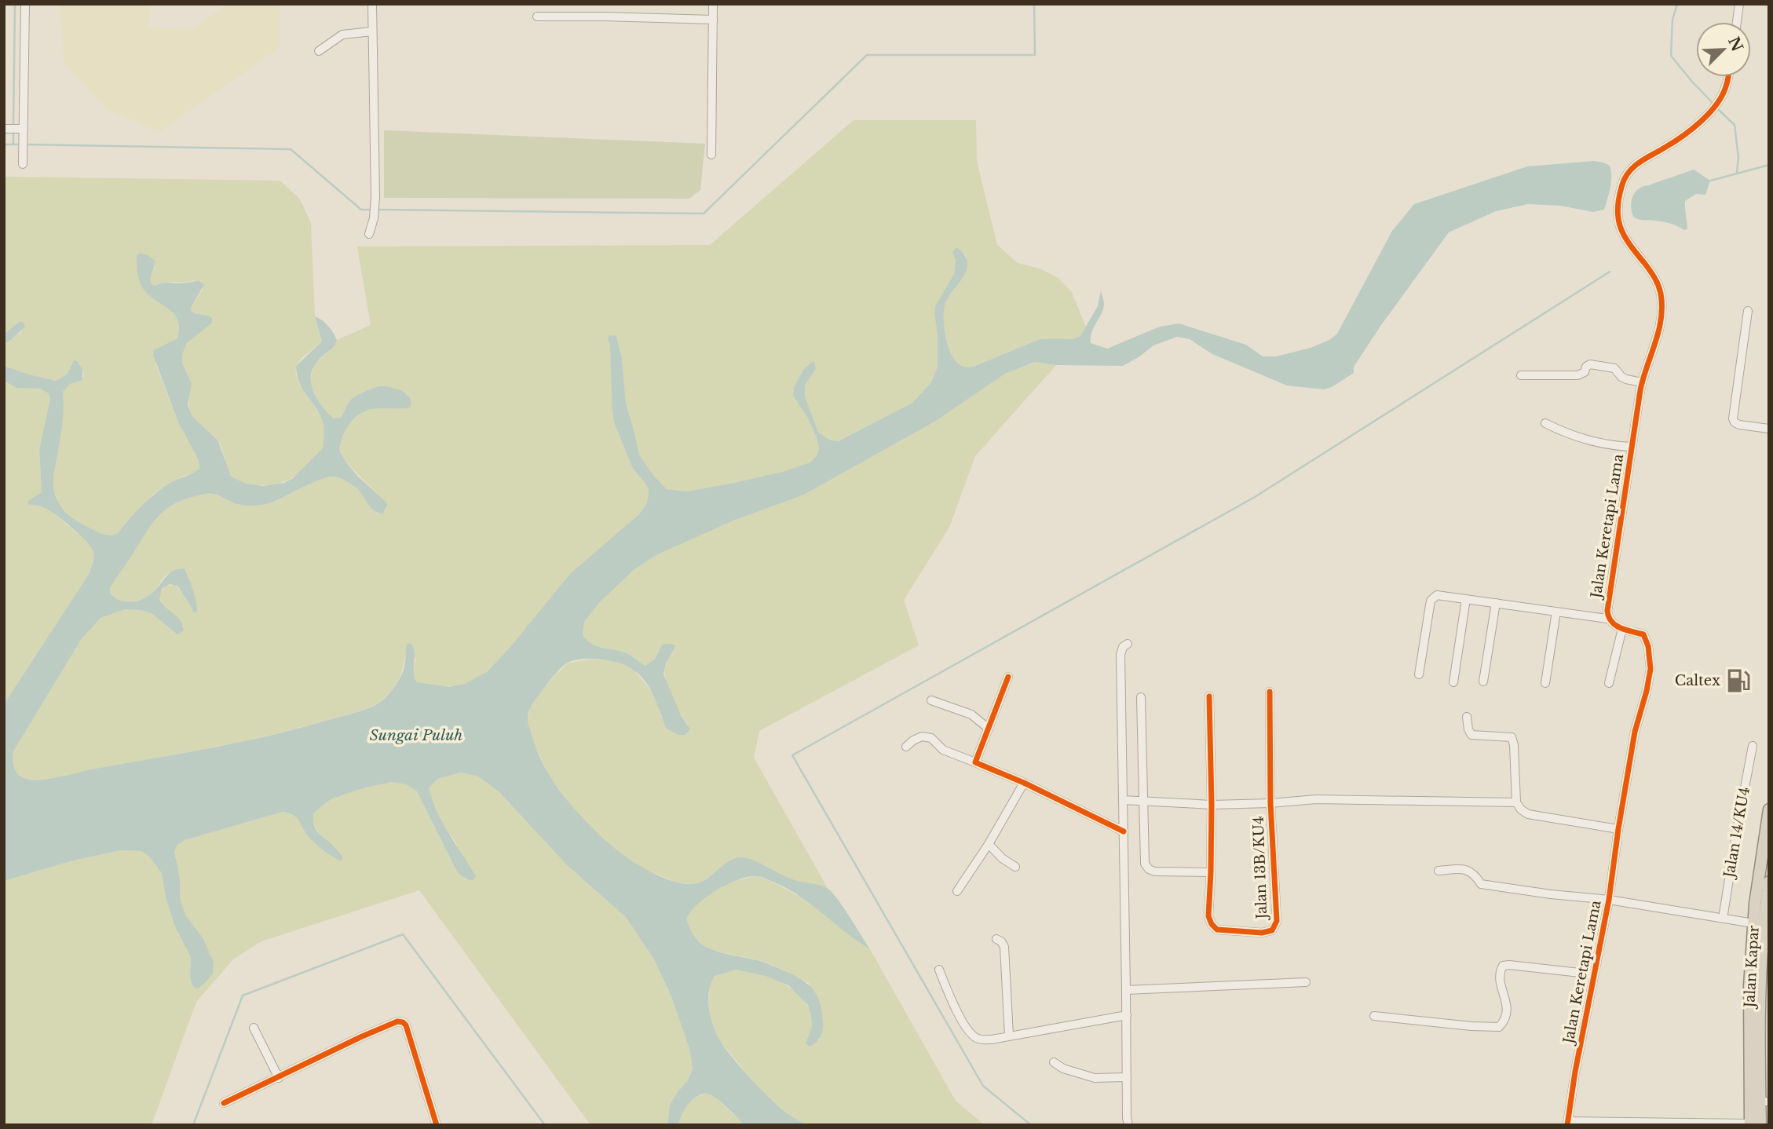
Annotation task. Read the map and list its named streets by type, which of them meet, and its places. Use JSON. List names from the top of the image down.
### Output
{
  "streets": {
    "highway": ["Jalan Kapar"],
    "street": ["Jalan Keretapi Lama", "Jalan 14/KU4", "Jalan 13B/KU4"]
  },
  "water": ["Sungai Puluh"],
  "places": {
    "fuel station": ["Caltex"]
  },
  "north": "top right"
}
